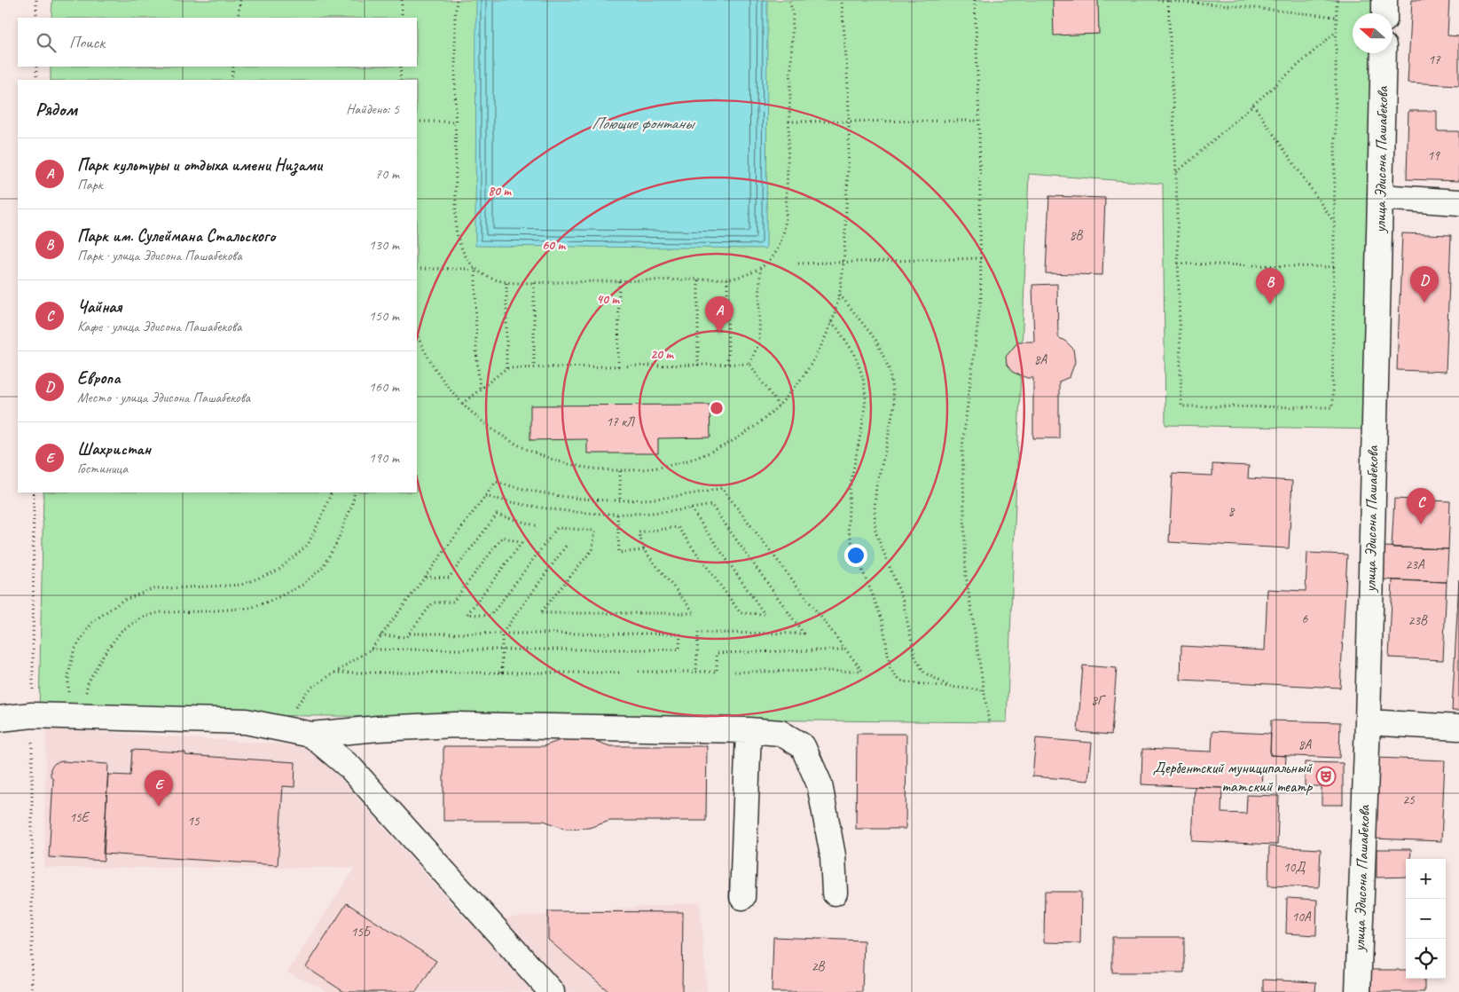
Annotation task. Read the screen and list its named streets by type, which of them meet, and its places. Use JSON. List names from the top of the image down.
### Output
{
  "streets": {
    "street": ["улица Эдисона Пашабекова"]
  },
  "water": ["Поющие фонтаны"],
  "places": {
    "theatre": ["Дербентский муниципальный татский театр"]
  },
  "house_numbers": [
    "17",
    "19",
    "8В",
    "8А",
    "17 кЛ",
    "8",
    "23А",
    "6",
    "23В",
    "8Г",
    "8А",
    "25",
    "15Е",
    "15",
    "10Д",
    "10А",
    "15Б",
    "2В"
  ],
  "north": "left",
  "page": {
    "search": "Поиск",
    "heading": ["Рядом", "Найдено: 5"],
    "list": [
      {
        "mark": "A",
        "name": "Парк культуры и отдыха имени Низами",
        "note": "Парк",
        "value": "70 m"
      },
      {
        "mark": "B",
        "name": "Парк им. Сулеймана Стальского",
        "note": "Парк · улица Эдисона Пашабекова",
        "value": "130 m"
      },
      {
        "mark": "C",
        "name": "Чайная",
        "note": "Кафе · улица Эдисона Пашабекова",
        "value": "150 m"
      },
      {
        "mark": "D",
        "name": "Европа",
        "note": "Место · улица Эдисона Пашабекова",
        "value": "160 m"
      },
      {
        "mark": "E",
        "name": "Шахристан",
        "note": "Гостиница",
        "value": "190 m"
      }
    ],
    "pins": [
      "D",
      "B",
      "A",
      "C",
      "E"
    ],
    "map_buttons": ["+", "−"]
  },
  "rings": [
    "80 m",
    "60 m",
    "40 m",
    "20 m"
  ]
}
